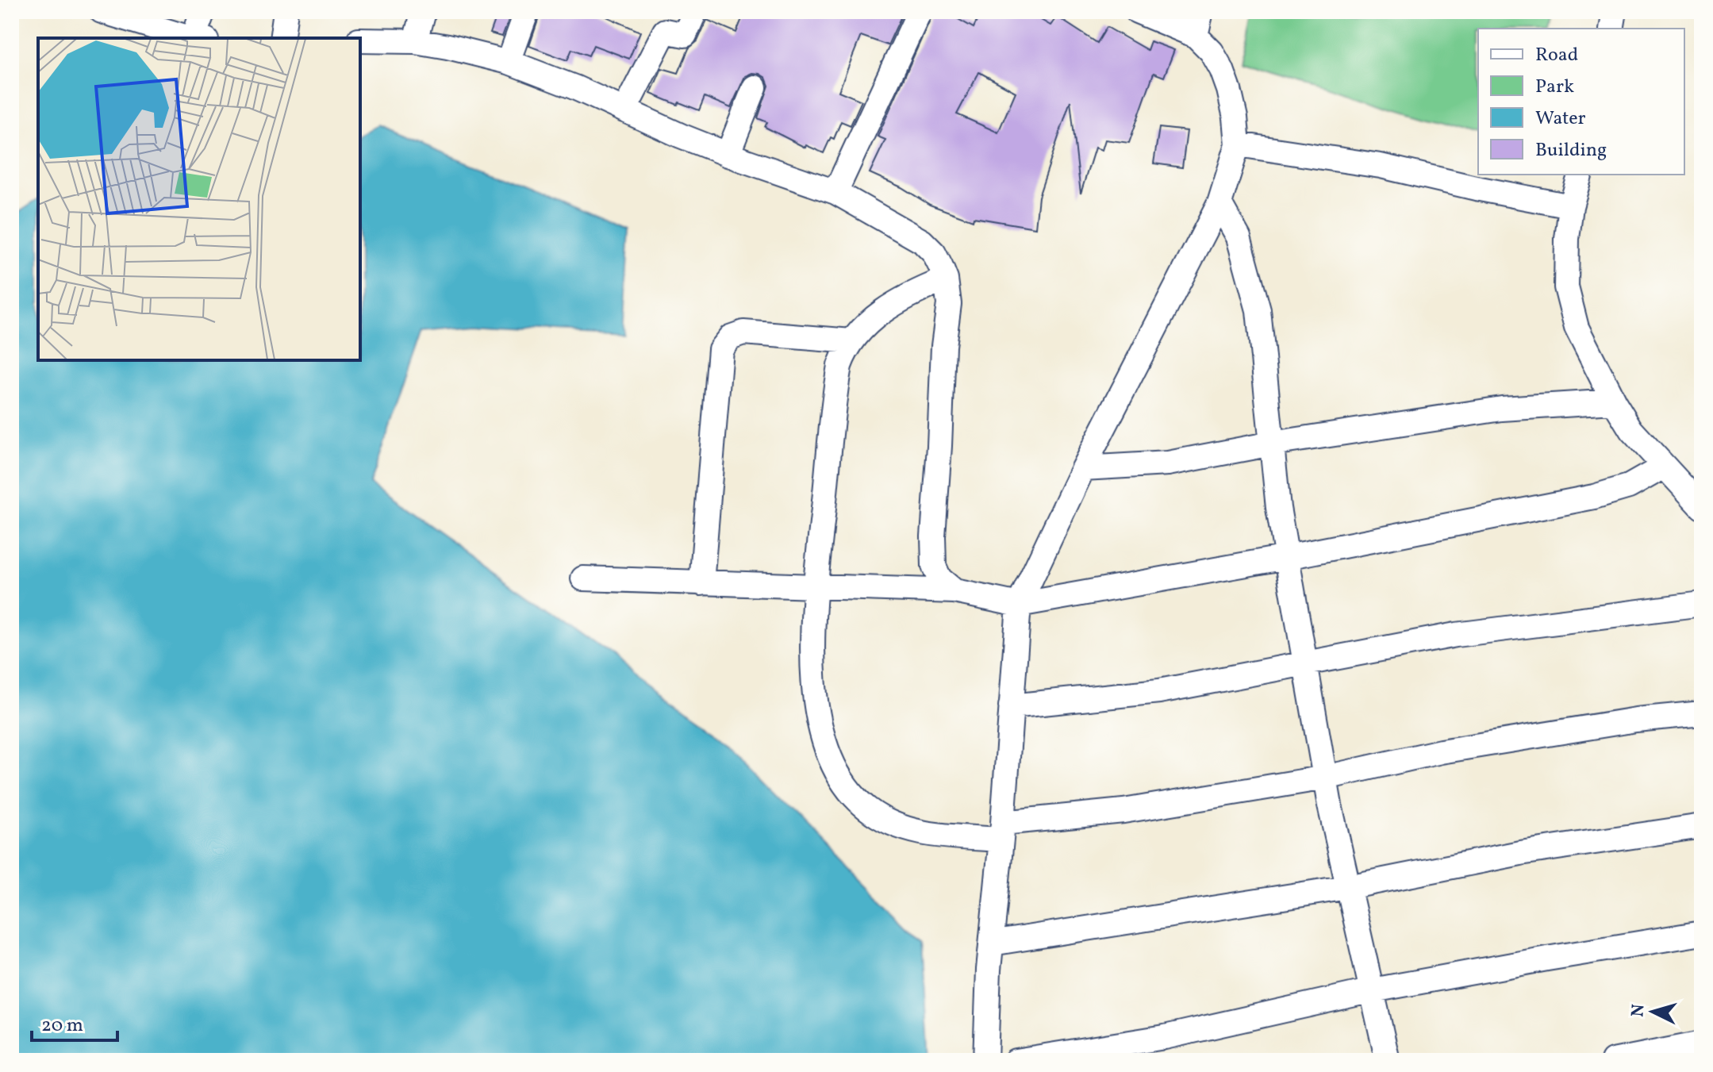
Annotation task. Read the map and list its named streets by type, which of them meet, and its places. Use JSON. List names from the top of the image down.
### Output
{
  "legend": [
    "Road",
    "Park",
    "Water",
    "Building"
  ],
  "scale_bar": "20 m",
  "north": "left"
}
